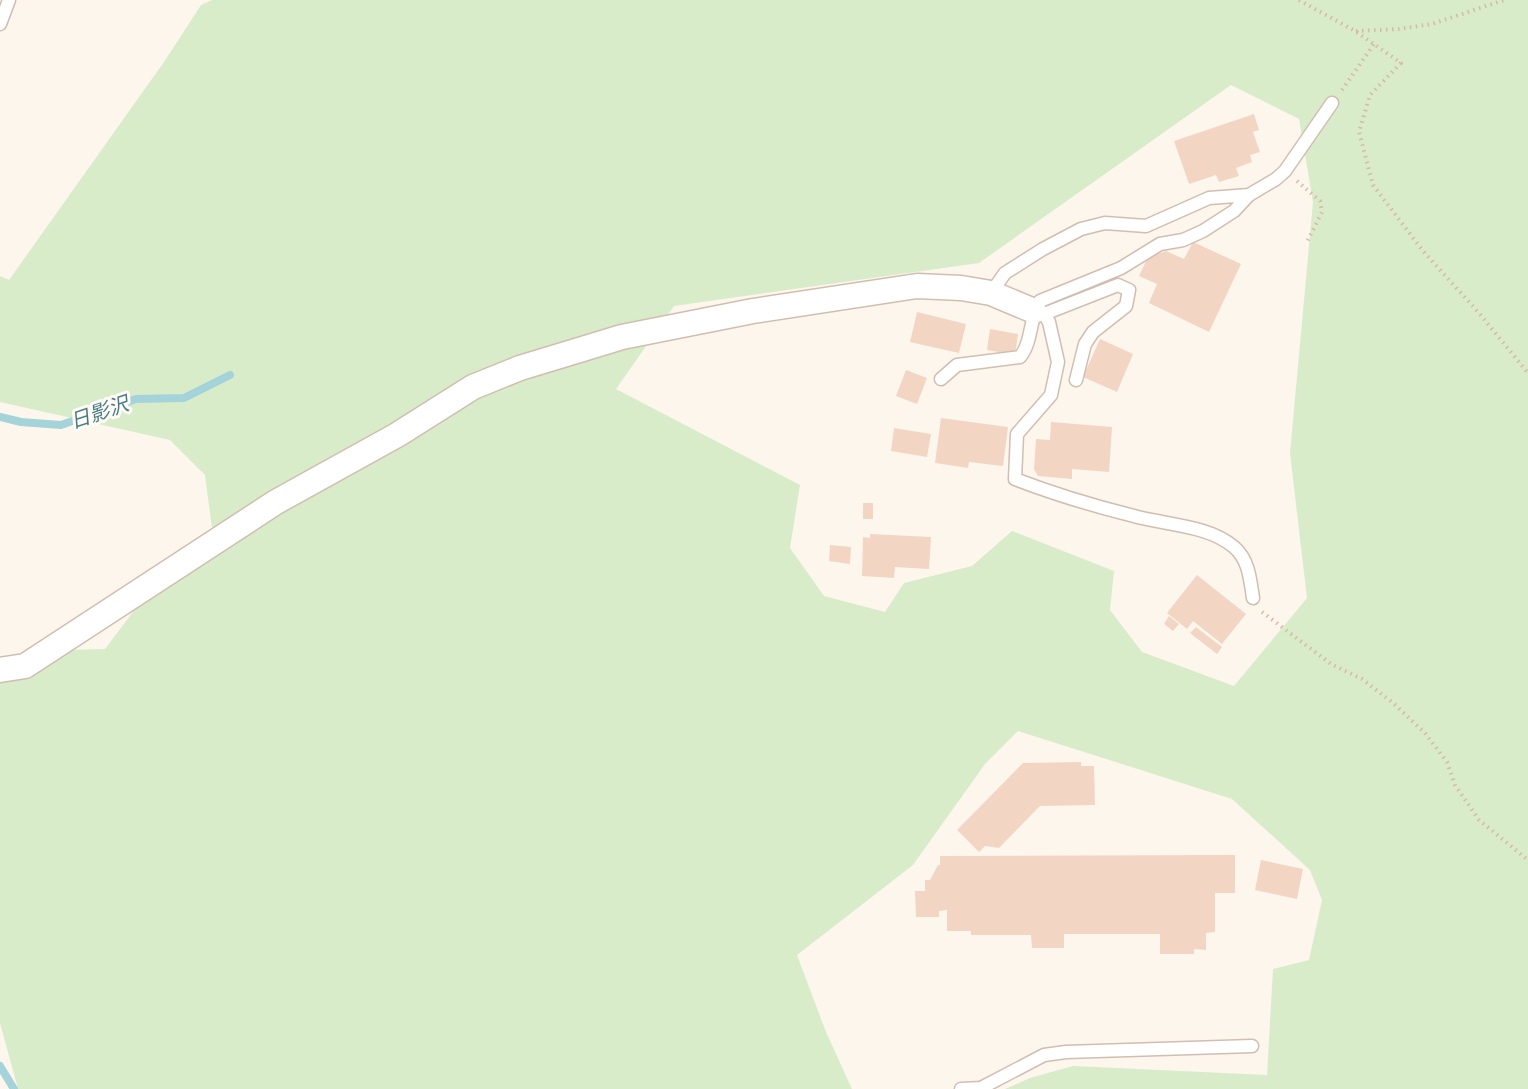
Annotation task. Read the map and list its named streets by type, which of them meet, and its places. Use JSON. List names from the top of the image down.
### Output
{
  "water": ["日影沢"]
}
